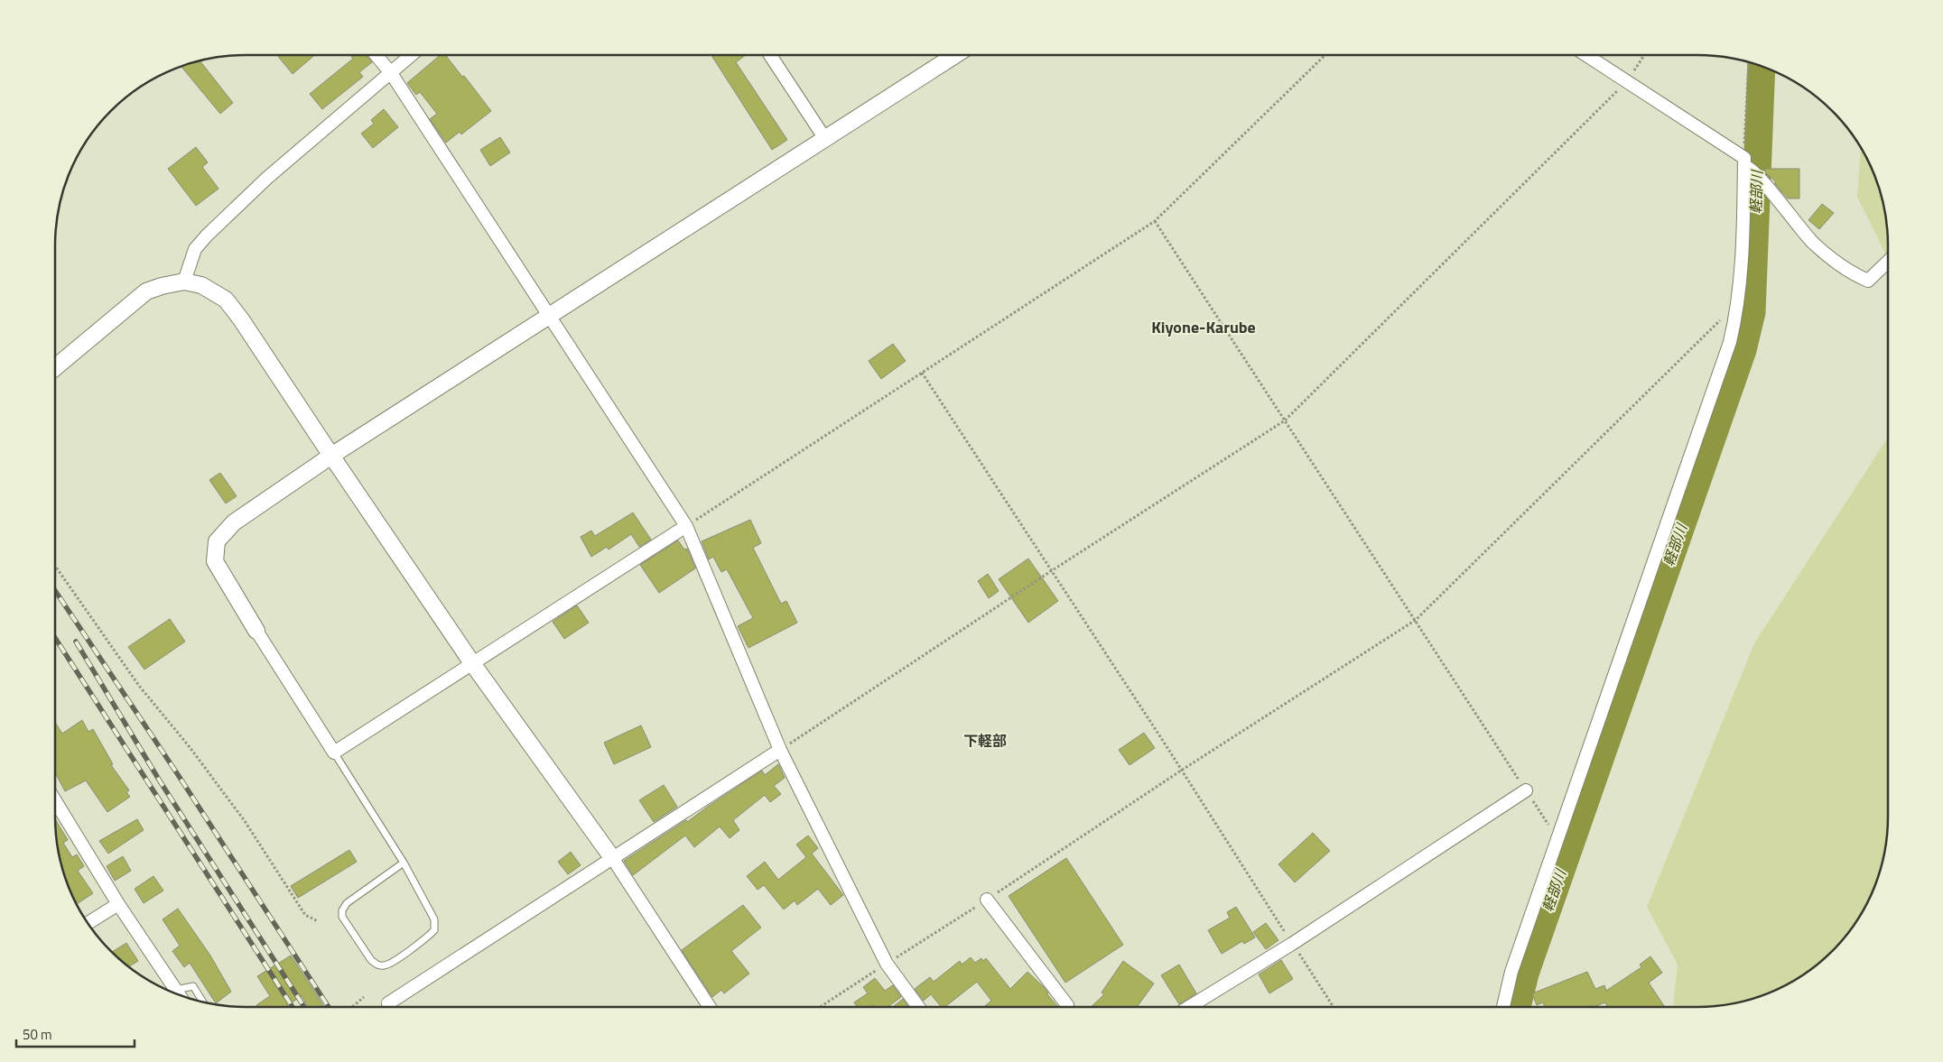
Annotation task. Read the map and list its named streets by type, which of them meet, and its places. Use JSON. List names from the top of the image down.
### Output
{
  "districts": ["Kiyone-Karube", "下軽部"],
  "water": ["軽部川"],
  "scale_bar": "50 m"
}
